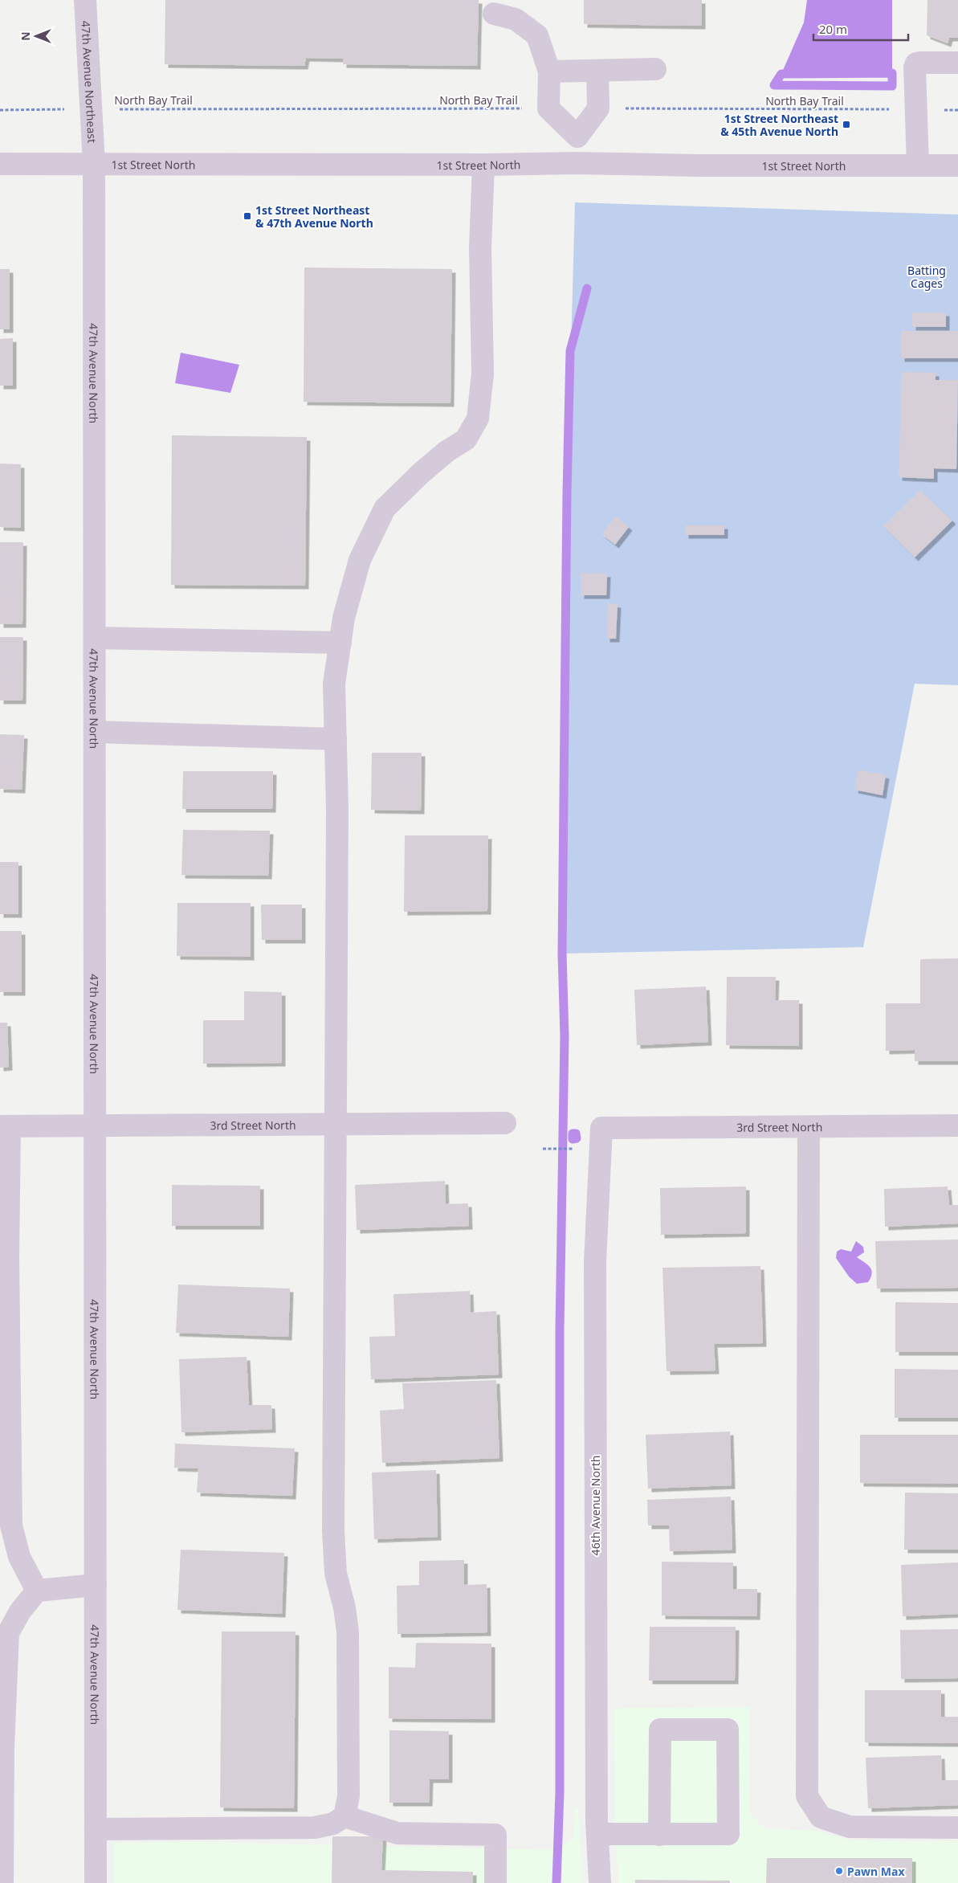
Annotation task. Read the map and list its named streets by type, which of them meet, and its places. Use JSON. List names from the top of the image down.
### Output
{
  "streets": {
    "street": [
      "47th Avenue Northeast",
      "1st Street North",
      "47th Avenue North",
      "3rd Street North",
      "46th Avenue North"
    ],
    "path": ["North Bay Trail"]
  },
  "crossings": [
    ["47th Avenue Northeast", "North Bay Trail"],
    ["47th Avenue Northeast", "1st Street North"],
    ["47th Avenue Northeast", "47th Avenue North"],
    ["1st Street North", "47th Avenue North"],
    ["47th Avenue North", "3rd Street North"],
    ["3rd Street North", "46th Avenue North"]
  ],
  "parks": ["Batting Cages"],
  "places": {
    "transit": ["1st Street Northeast & 45th Avenue North", "1st Street Northeast & 47th Avenue North"],
    "other": ["Pawn Max"]
  },
  "scale_bar": "20 m",
  "north": "left"
}
